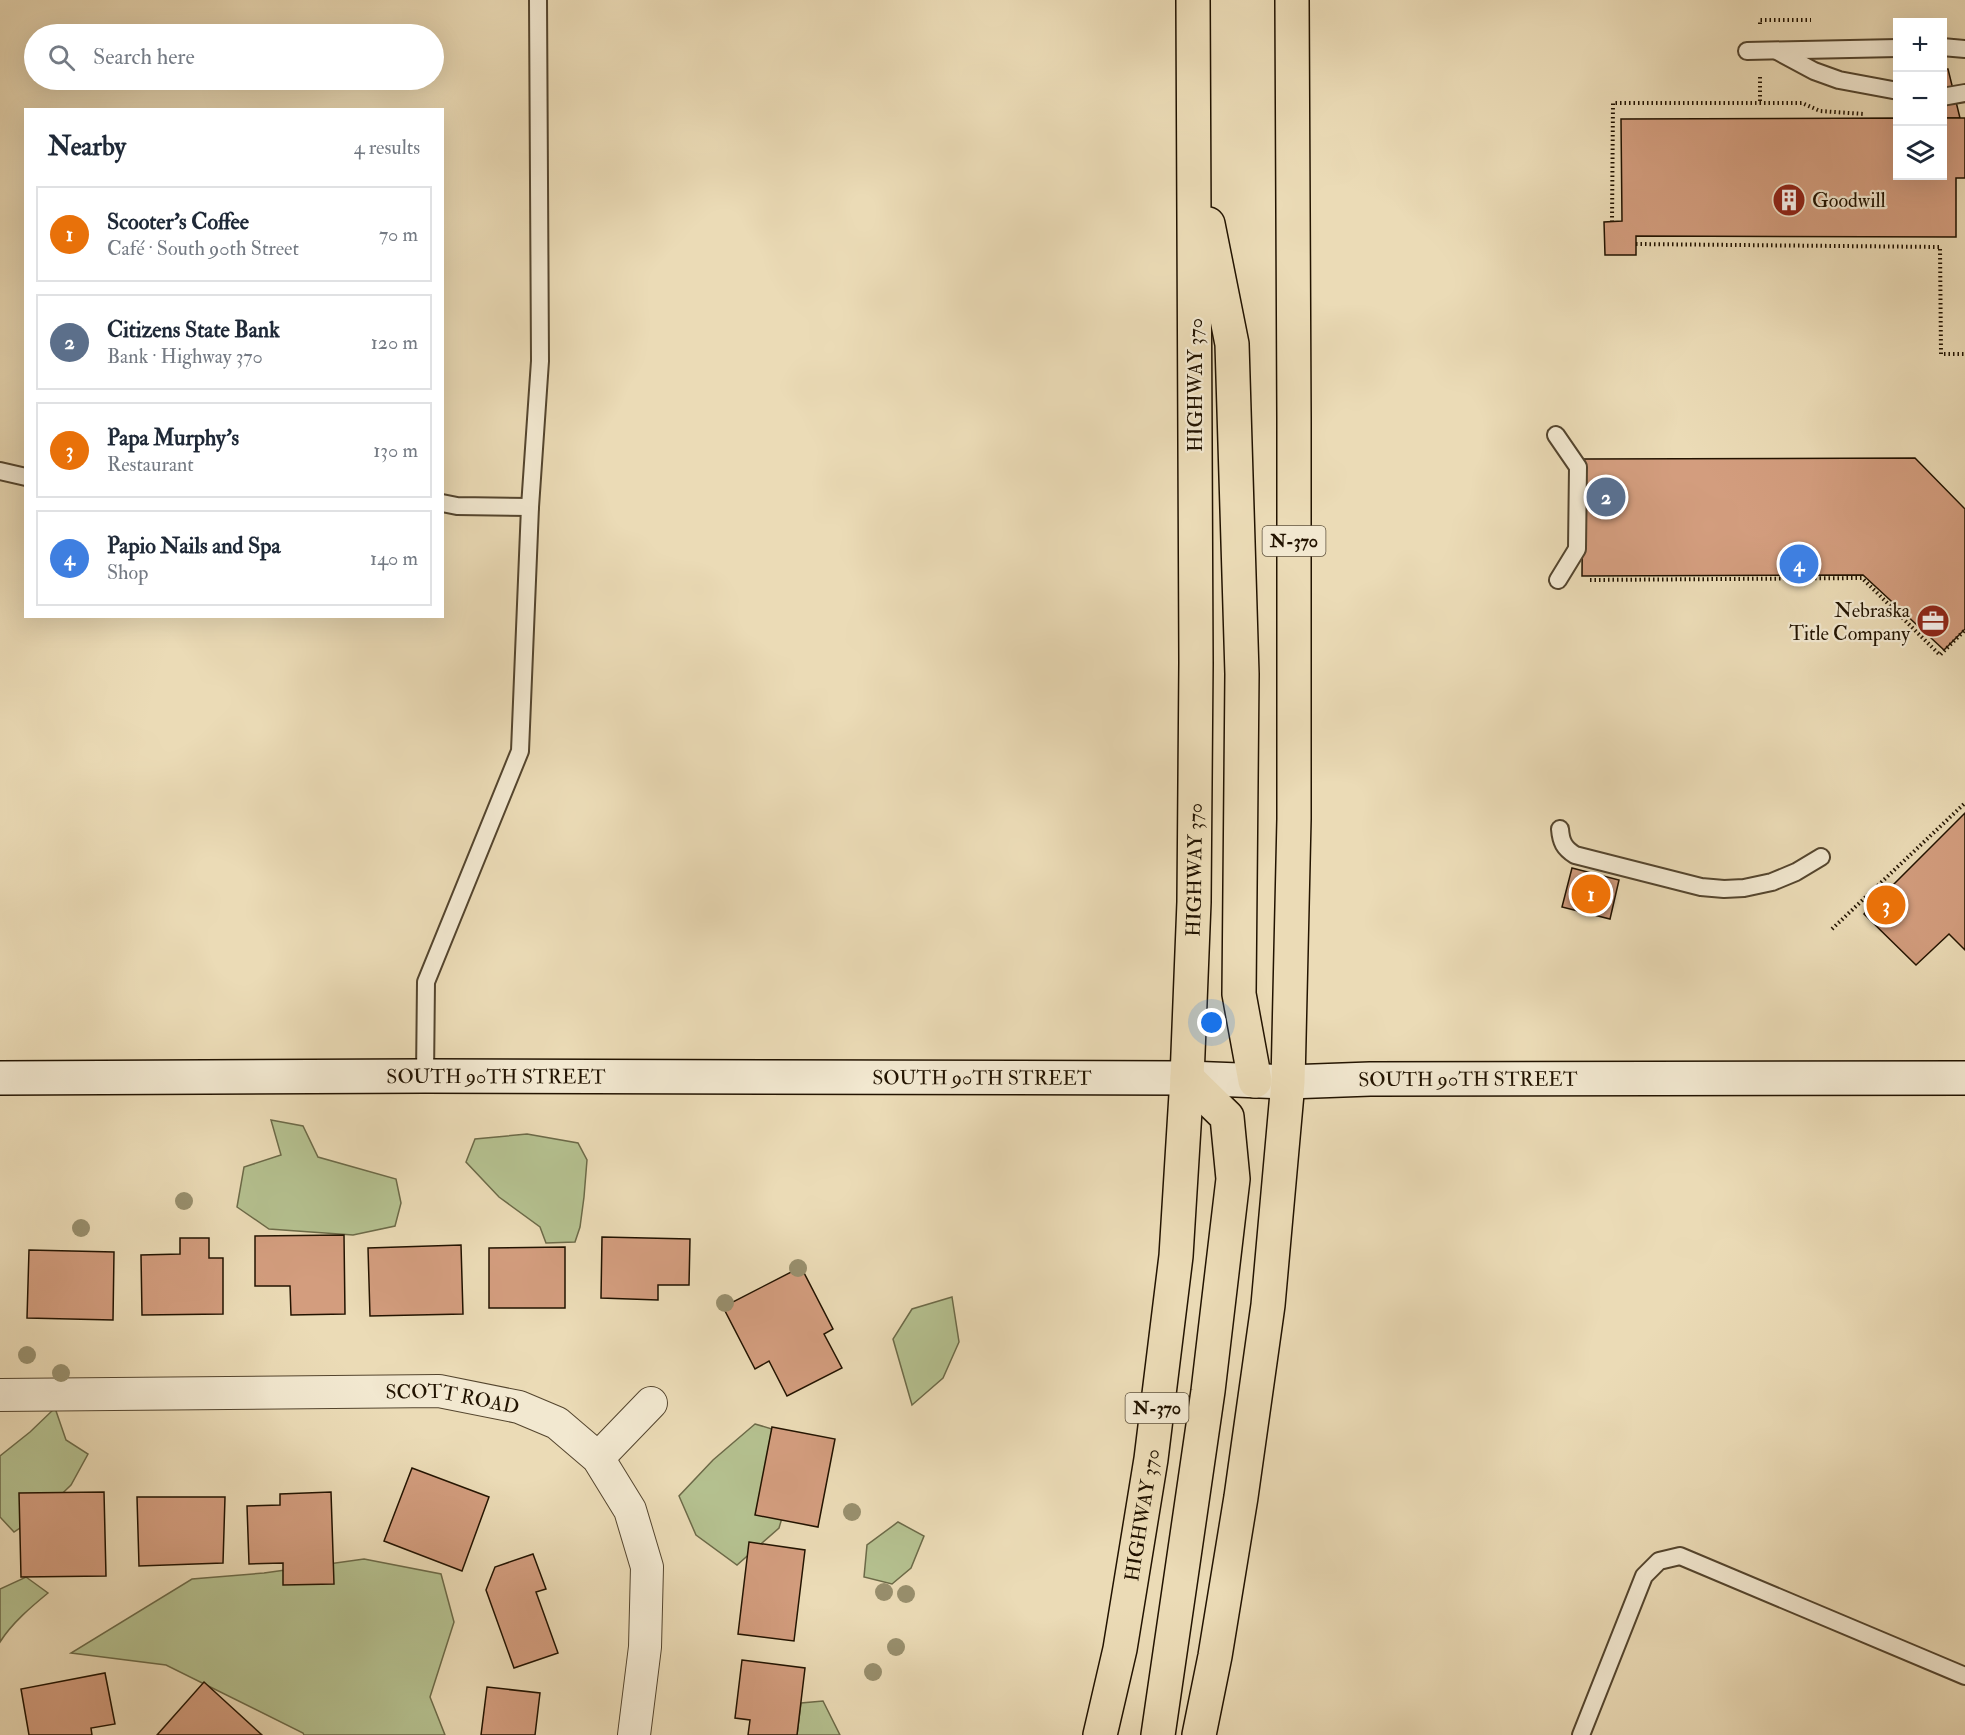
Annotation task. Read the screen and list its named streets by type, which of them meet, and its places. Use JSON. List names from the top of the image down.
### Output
{
  "streets": {
    "highway": ["HIGHWAY 370", "N-370"],
    "street": ["SOUTH 90TH STREET", "SCOTT ROAD"]
  },
  "crossings": [
    ["HIGHWAY 370", "SOUTH 90TH STREET"],
    ["N-370", "SOUTH 90TH STREET"]
  ],
  "places": {
    "building": ["Goodwill"],
    "office": ["Nebraska Title Company"]
  },
  "page": {
    "map_buttons": ["+", "−"],
    "search": "Search here",
    "heading": ["Nearby", "4 results"],
    "list": [
      {
        "mark": "1",
        "name": "Scooter's Coffee",
        "note": "Café · South 90th Street",
        "value": "70 m"
      },
      {
        "mark": "2",
        "name": "Citizens State Bank",
        "note": "Bank · Highway 370",
        "value": "120 m"
      },
      {
        "mark": "3",
        "name": "Papa Murphy's",
        "note": "Restaurant",
        "value": "130 m"
      },
      {
        "mark": "4",
        "name": "Papio Nails and Spa",
        "note": "Shop",
        "value": "140 m"
      }
    ],
    "pins": [
      "2",
      "4",
      "1",
      "3"
    ]
  }
}
